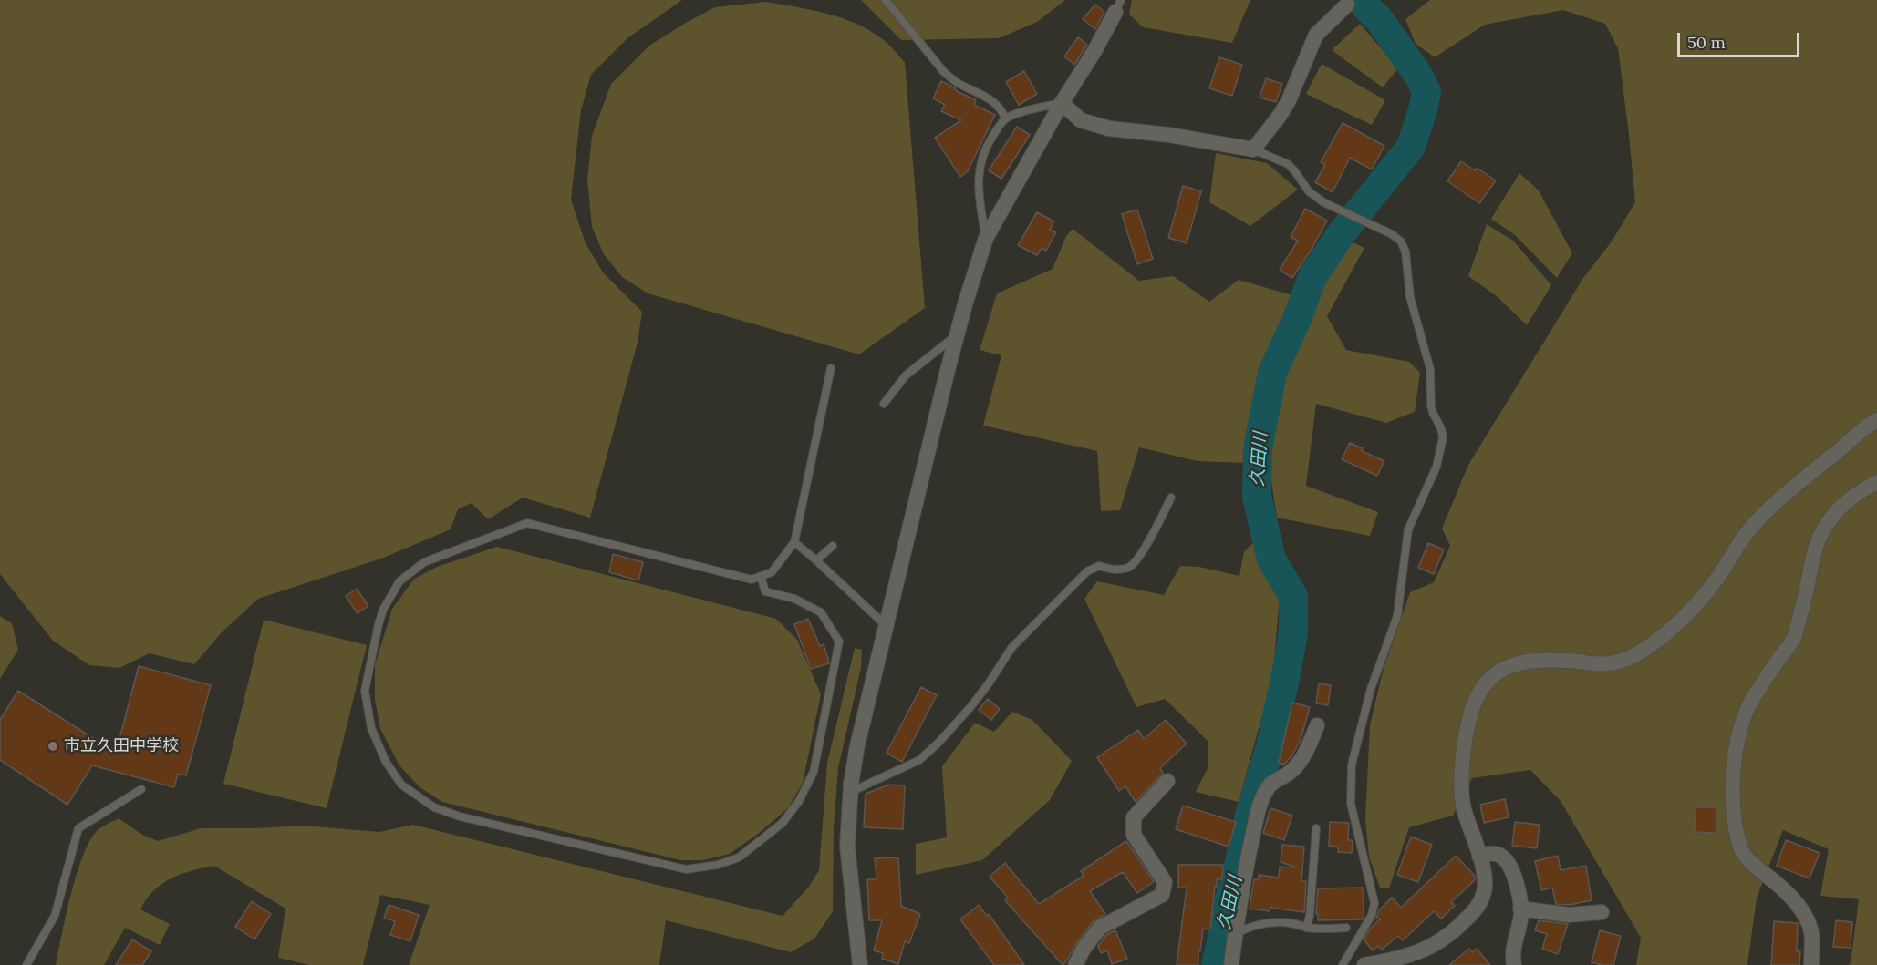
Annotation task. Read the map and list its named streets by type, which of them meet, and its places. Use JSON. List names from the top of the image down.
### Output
{
  "water": ["久田川"],
  "places": ["市立久田中学校"],
  "scale_bar": "50 m"
}
